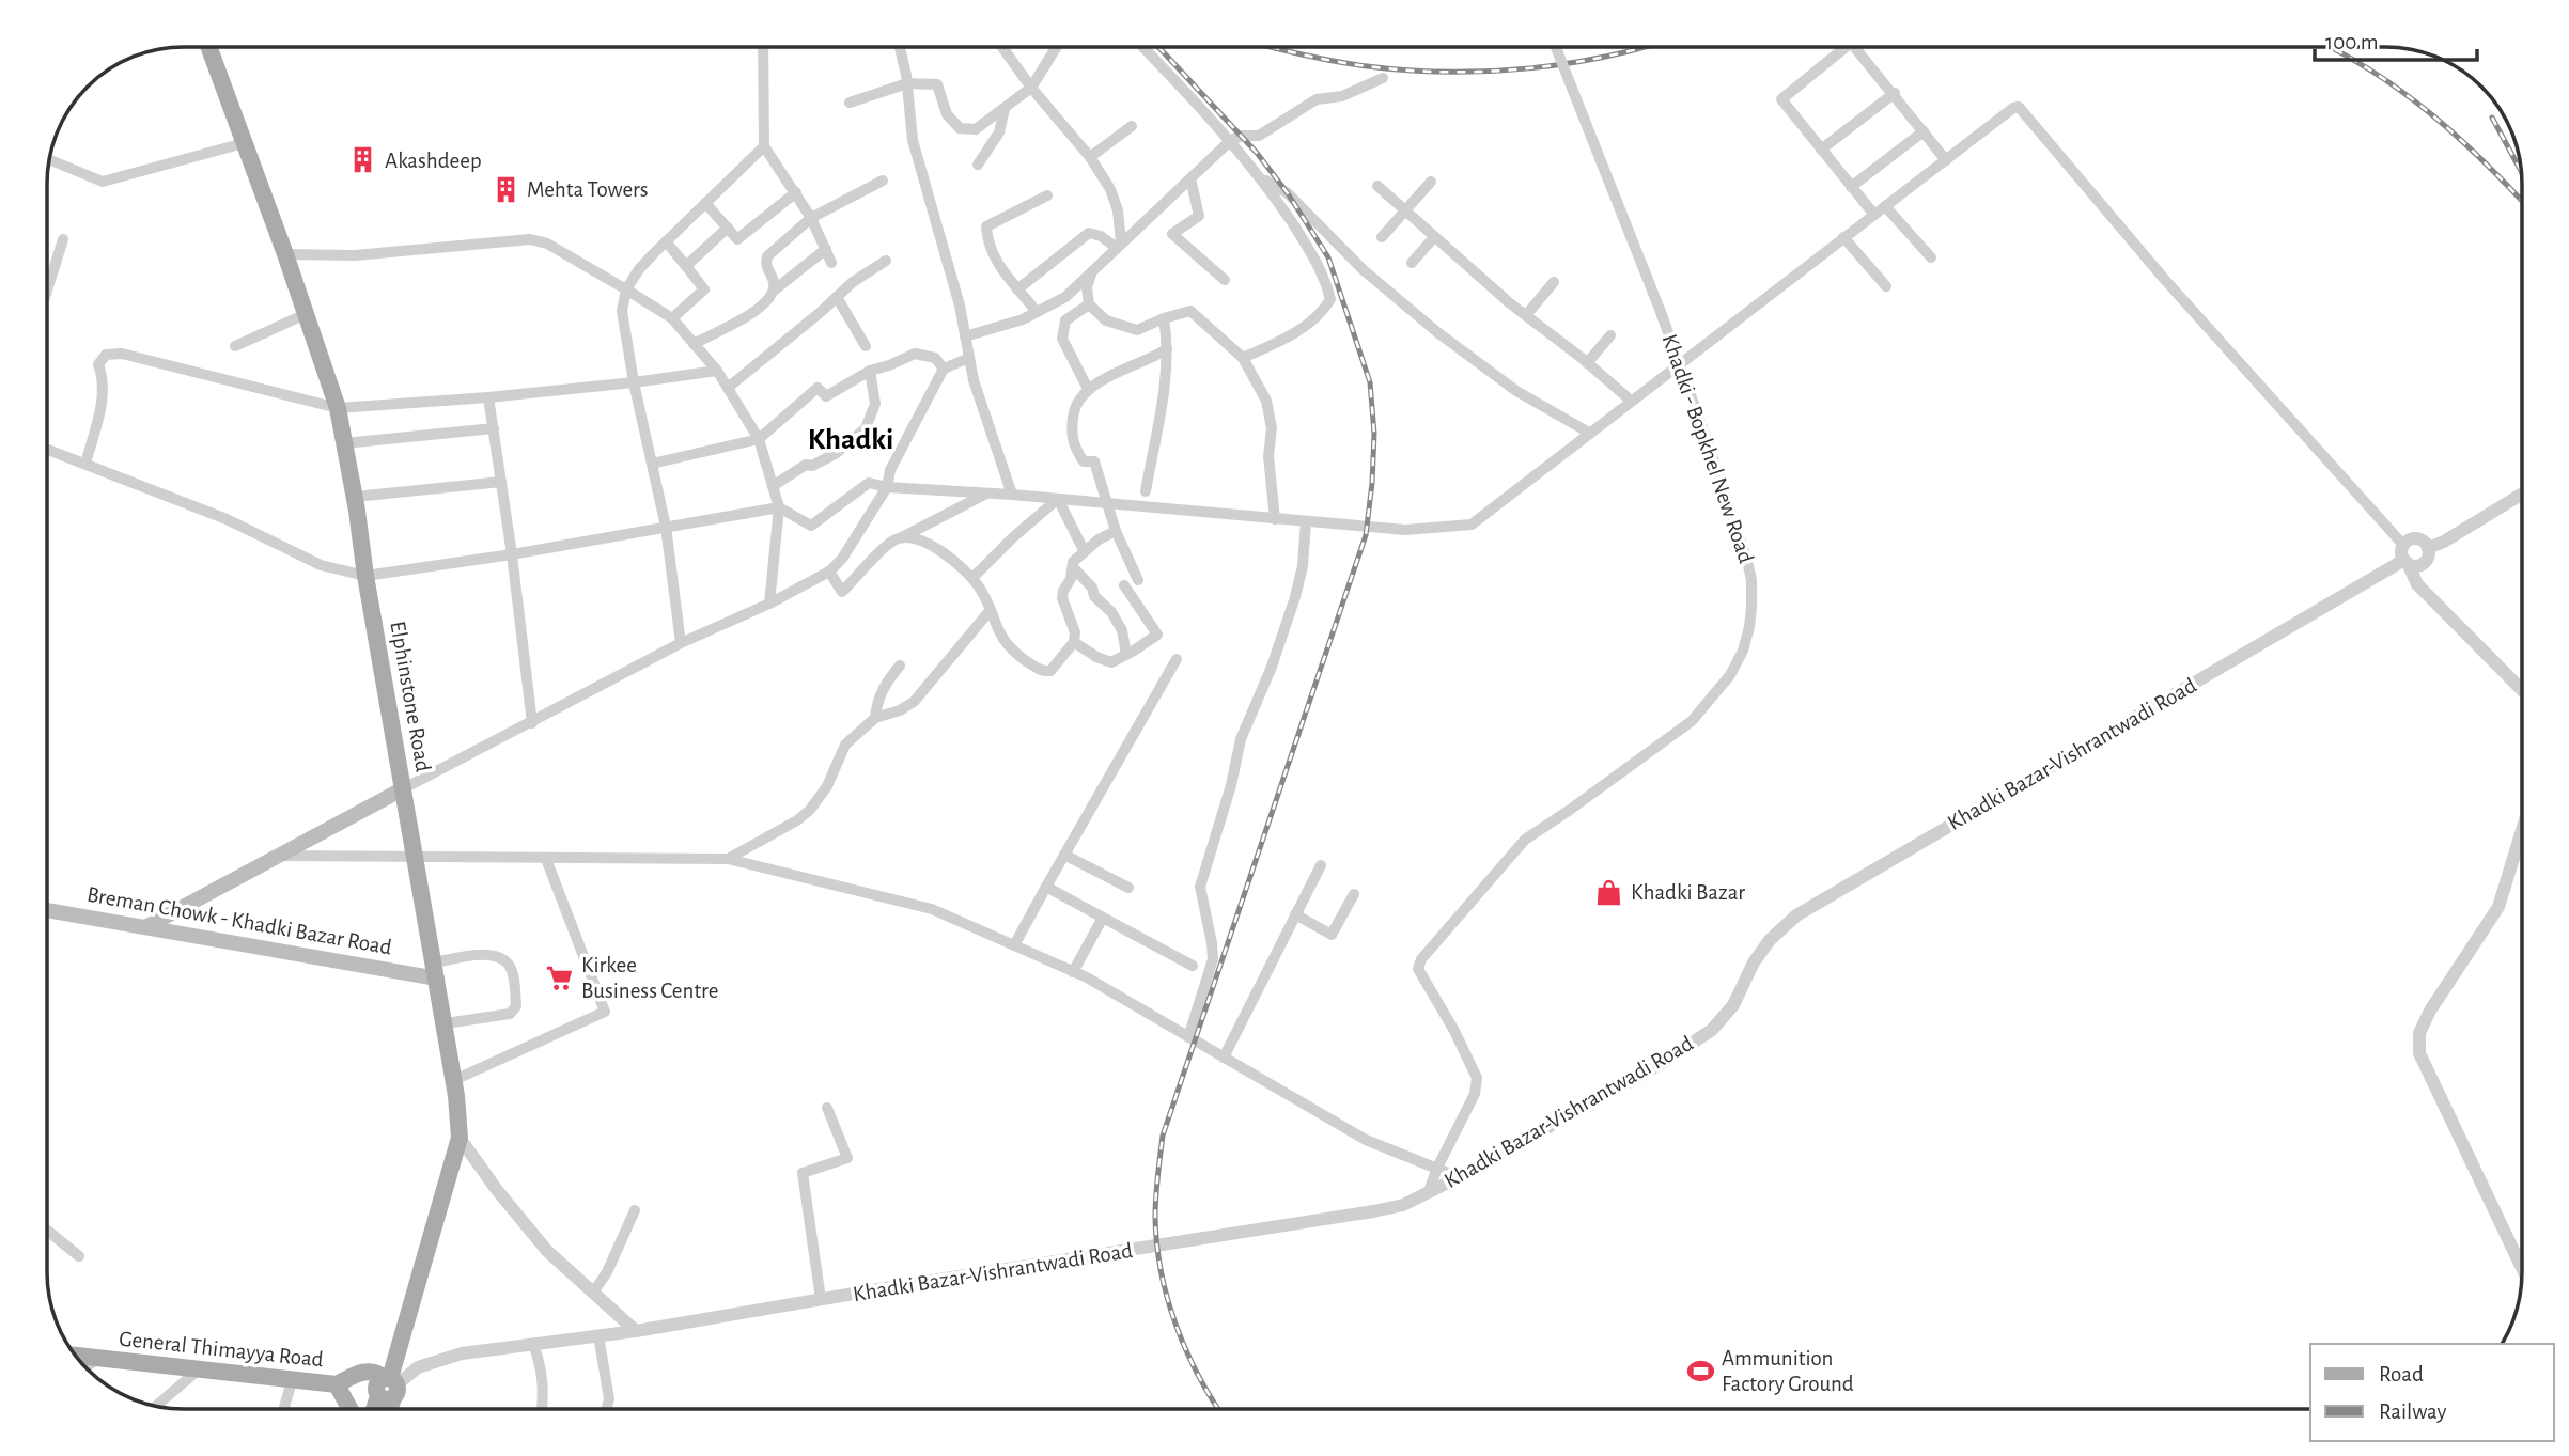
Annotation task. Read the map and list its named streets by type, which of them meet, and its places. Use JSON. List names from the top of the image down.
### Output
{
  "streets": {
    "main road": ["Elphinstone Road", "Breman Chowk - Khadki Bazar Road", "General Thimayya Road"],
    "street": ["Khadki - Bopkhel New Road", "Khadki Bazar-Vishrantwadi Road"]
  },
  "crossings": [
    ["Elphinstone Road", "Khadki Bazar-Vishrantwadi Road"],
    ["Elphinstone Road", "Breman Chowk - Khadki Bazar Road"],
    ["Elphinstone Road", "General Thimayya Road"],
    ["Khadki Bazar-Vishrantwadi Road", "General Thimayya Road"]
  ],
  "districts": ["Khadki"],
  "places": {
    "building": ["Akashdeep", "Mehta Towers"],
    "shop": ["Khadki Bazar"],
    "supermarket": ["Kirkee Business Centre"],
    "sports": ["Ammunition Factory Ground"]
  },
  "legend": ["Road", "Railway"],
  "scale_bar": "100 m"
}
